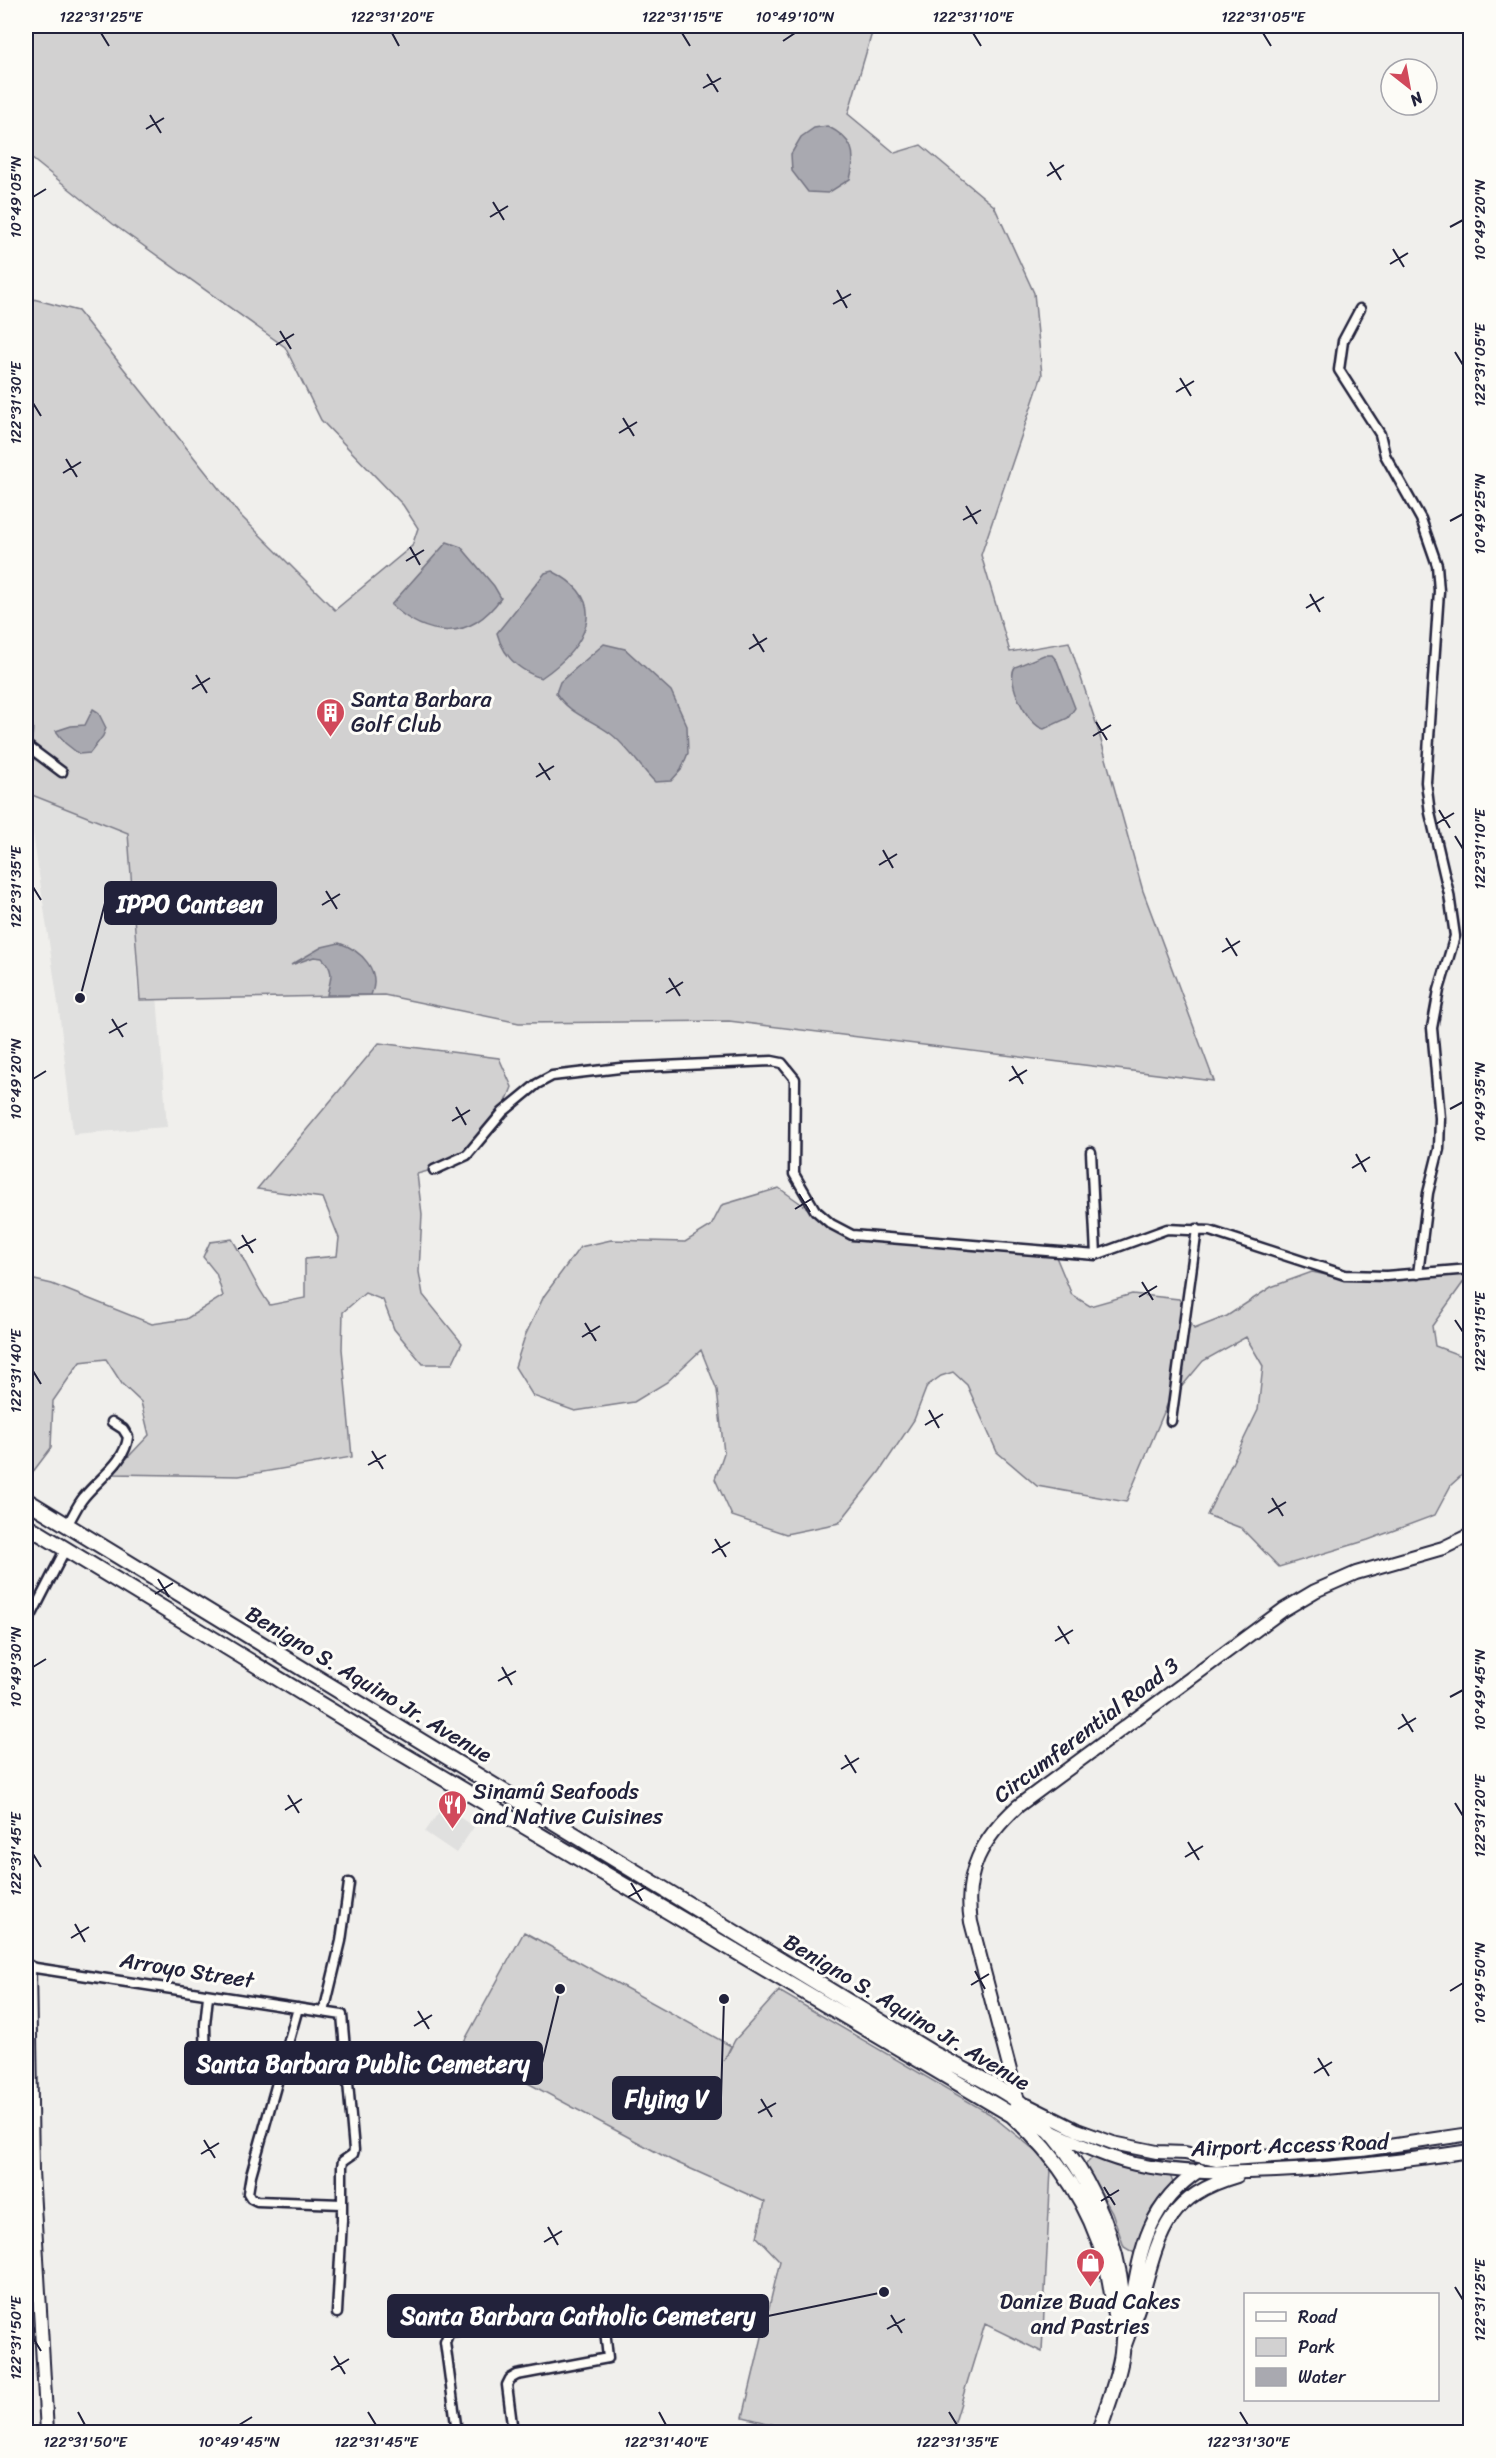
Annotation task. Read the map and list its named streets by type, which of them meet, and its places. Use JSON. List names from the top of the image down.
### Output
{
  "streets": {
    "main road": ["Benigno S. Aquino Jr. Avenue", "Circumferential Road 3", "Airport Access Road"],
    "street": ["Arroyo Street"]
  },
  "crossings": [
    ["Benigno S. Aquino Jr. Avenue", "Circumferential Road 3"],
    ["Benigno S. Aquino Jr. Avenue", "Airport Access Road"],
    ["Circumferential Road 3", "Airport Access Road"]
  ],
  "places": {
    "building": ["Santa Barbara Golf Club"],
    "other": [
      "IPPO Canteen",
      "Santa Barbara Public Cemetery",
      "Flying V",
      "Santa Barbara Catholic Cemetery"
    ],
    "restaurant": ["Sinamû Seafoods and Native Cuisines"],
    "shop": ["Danize Buad Cakes and Pastries"]
  },
  "legend": ["Road", "Park", "Water"],
  "north": "bottom right",
  "coordinates": [
    "122°31'25\"E",
    "122°31'20\"E",
    "122°31'15\"E",
    "10°49'10\"N",
    "122°31'10\"E",
    "122°31'05\"E",
    "10°49'05\"N",
    "10°49'20\"N",
    "122°31'30\"E",
    "10°49'25\"N",
    "122°31'35\"E",
    "10°49'35\"N",
    "122°31'40\"E",
    "10°49'30\"N",
    "10°49'45\"N",
    "122°31'45\"E",
    "10°49'50\"N",
    "122°31'50\"E"
  ]
}
